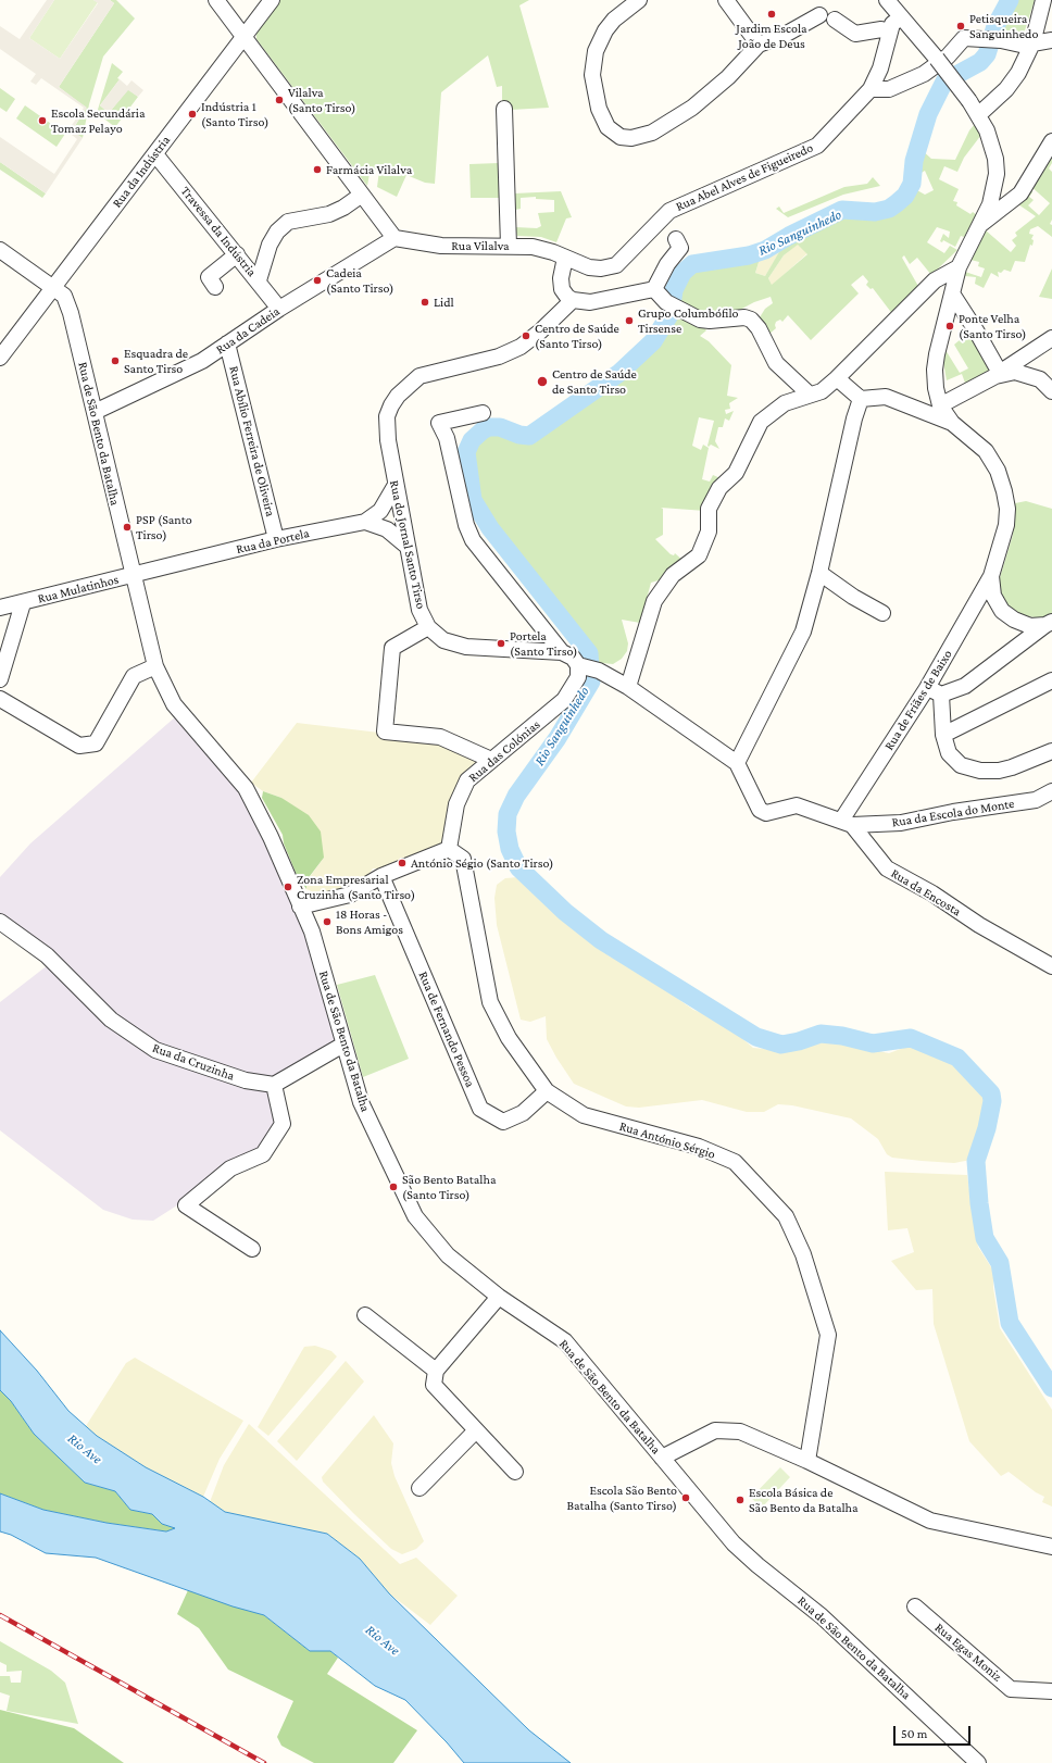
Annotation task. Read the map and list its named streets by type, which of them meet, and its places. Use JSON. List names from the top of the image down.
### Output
{
  "streets": {
    "street": [
      "Rua da Indústria",
      "Rua Abel Alves de Figueiredo",
      "Travessa da Indústria",
      "Rua Vilalva",
      "Rua da Cadeia",
      "Rua de São Bento da Batalha",
      "Rua Abílio Ferreira de Oliveira",
      "Rua da Portela",
      "Rua do Jornal Santo Tirso",
      "Rua Mulatinhos",
      "Rua de Friães de Baixo",
      "Rua das Colónias",
      "Rua da Escola do Monte",
      "Rua da Encosta",
      "Rua de Fernando Pessoa",
      "Rua da Cruzinha",
      "Rua António Sérgio",
      "Rua Egas Moniz"
    ]
  },
  "crossings": [
    ["Rua da Indústria", "Travessa da Indústria"],
    ["Rua da Indústria", "Rua de São Bento da Batalha"],
    ["Rua Abel Alves de Figueiredo", "Rua Vilalva"],
    ["Travessa da Indústria", "Rua da Cadeia"],
    ["Rua Vilalva", "Rua da Cadeia"],
    ["Rua da Cadeia", "Rua de São Bento da Batalha"],
    ["Rua da Cadeia", "Rua Abílio Ferreira de Oliveira"],
    ["Rua de São Bento da Batalha", "Rua da Portela"],
    ["Rua de São Bento da Batalha", "Rua Mulatinhos"],
    ["Rua Abílio Ferreira de Oliveira", "Rua da Portela"],
    ["Rua da Portela", "Rua Mulatinhos"],
    ["Rua de Friães de Baixo", "Rua da Escola do Monte"],
    ["Rua de Friães de Baixo", "Rua da Encosta"],
    ["Rua das Colónias", "Rua António Sérgio"],
    ["Rua da Escola do Monte", "Rua da Encosta"],
    ["Rua de Fernando Pessoa", "Rua António Sérgio"]
  ],
  "water": ["Rio Sanguinhedo", "Rio Ave"],
  "places": [
    "Jardim Escola João de Deus",
    "Petisqueira Sanguinhedo",
    "Vilalva (Santo Tirso)",
    "Indústria 1 (Santo Tirso)",
    "Escola Secundária Tomaz Pelayo",
    "Farmácia Vilalva",
    "Cadeia (Santo Tirso)",
    "Lidl",
    "Grupo Columbófilo Tirsense",
    "Ponte Velha (Santo Tirso)",
    "Centro de Saúde (Santo Tirso)",
    "Esquadra de Santo Tirso",
    "Centro de Saúde de Santo Tirso",
    "PSP (Santo Tirso)",
    "Portela (Santo Tirso)",
    "António Ségio (Santo Tirso)",
    "Zona Empresarial Cruzinha (Santo Tirso)",
    "18 Horas - Bons Amigos",
    "São Bento Batalha (Santo Tirso)",
    "Escola São Bento Batalha (Santo Tirso)",
    "Escola Básica de São Bento da Batalha"
  ],
  "scale_bar": "50 m"
}
